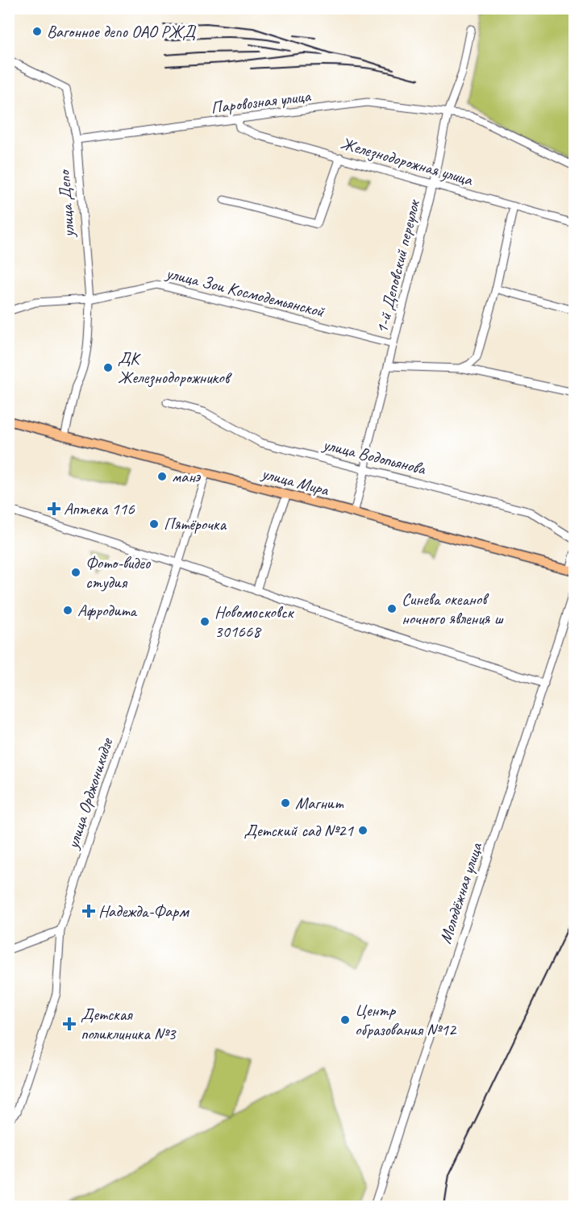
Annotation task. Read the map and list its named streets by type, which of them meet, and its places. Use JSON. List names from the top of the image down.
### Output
{
  "streets": {
    "main road": ["улица Мира"],
    "street": [
      "Паровозная улица",
      "Железнодорожная улица",
      "улица Депо",
      "1-й Деповский переулок",
      "улица Зои Космодемьянской",
      "улица Водопьянова",
      "улица Орджоникидзе",
      "Молодёжная улица"
    ]
  },
  "crossings": [
    ["Паровозная улица", "Железнодорожная улица"],
    ["Паровозная улица", "улица Депо"],
    ["Паровозная улица", "1-й Деповский переулок"],
    ["Железнодорожная улица", "1-й Деповский переулок"],
    ["улица Депо", "улица Зои Космодемьянской"],
    ["улица Депо", "улица Мира"],
    ["1-й Деповский переулок", "улица Зои Космодемьянской"],
    ["1-й Деповский переулок", "улица Водопьянова"],
    ["1-й Деповский переулок", "улица Мира"],
    ["улица Мира", "улица Орджоникидзе"]
  ],
  "places": {
    "other": [
      "Вагонное депо ОАО РЖД",
      "ДК Железнодорожников",
      "манэ",
      "Пятёрочка",
      "Фото-видео студия",
      "Синева океанов ночного явления ш",
      "Афродита",
      "Новомосковск 301668",
      "Магнит",
      "Детский сад №21",
      "Центр образования №12"
    ],
    "health": ["Аптека 116", "Надежда-Фарм", "Детская поликлиника №3"]
  }
}
